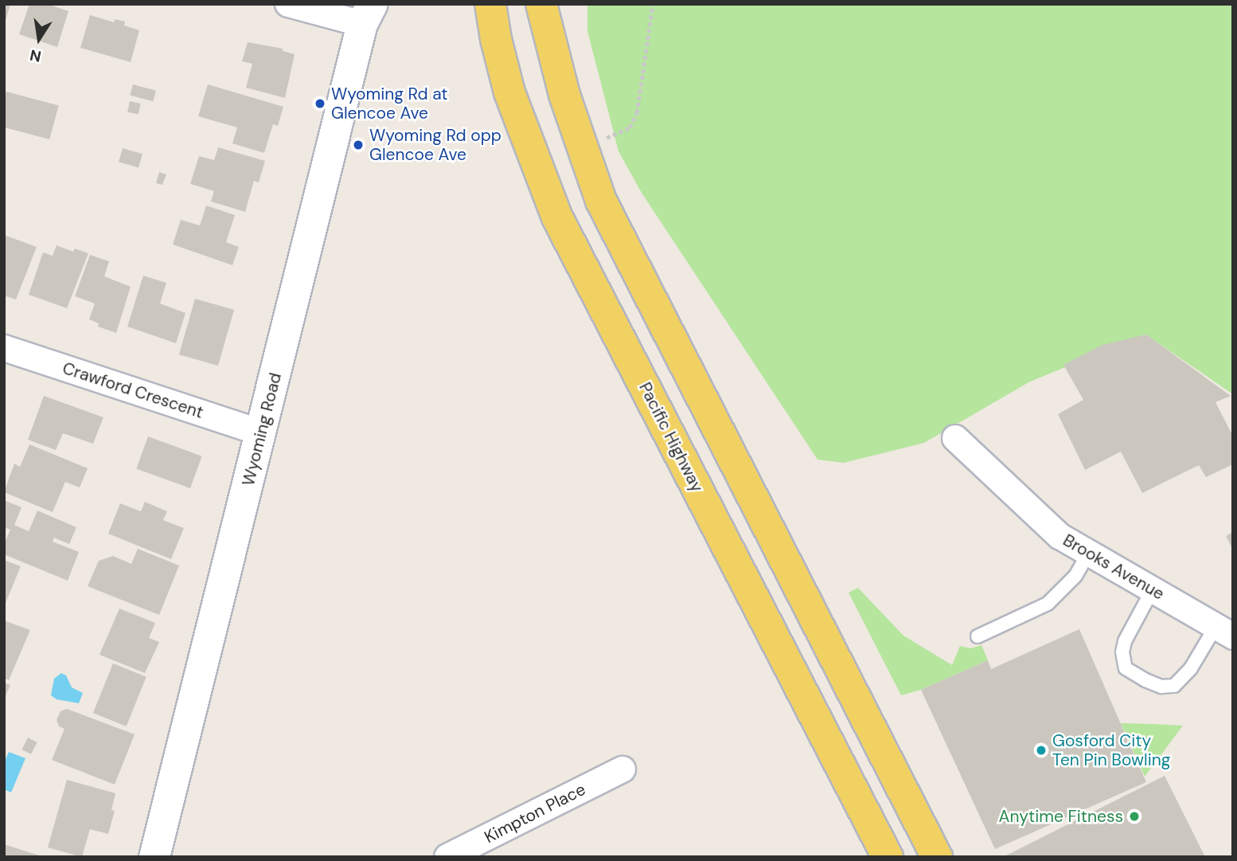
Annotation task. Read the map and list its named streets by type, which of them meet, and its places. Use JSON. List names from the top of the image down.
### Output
{
  "streets": {
    "main road": ["Pacific Highway"],
    "street": [
      "Crawford Crescent",
      "Wyoming Road",
      "Brooks Avenue",
      "Kimpton Place"
    ]
  },
  "crossings": [
    ["Crawford Crescent", "Wyoming Road"]
  ],
  "places": [
    "Wyoming Rd at Glencoe Ave",
    "Wyoming Rd opp Glencoe Ave",
    "Gosford City Ten Pin Bowling",
    "Anytime Fitness"
  ],
  "north": "bottom"
}
